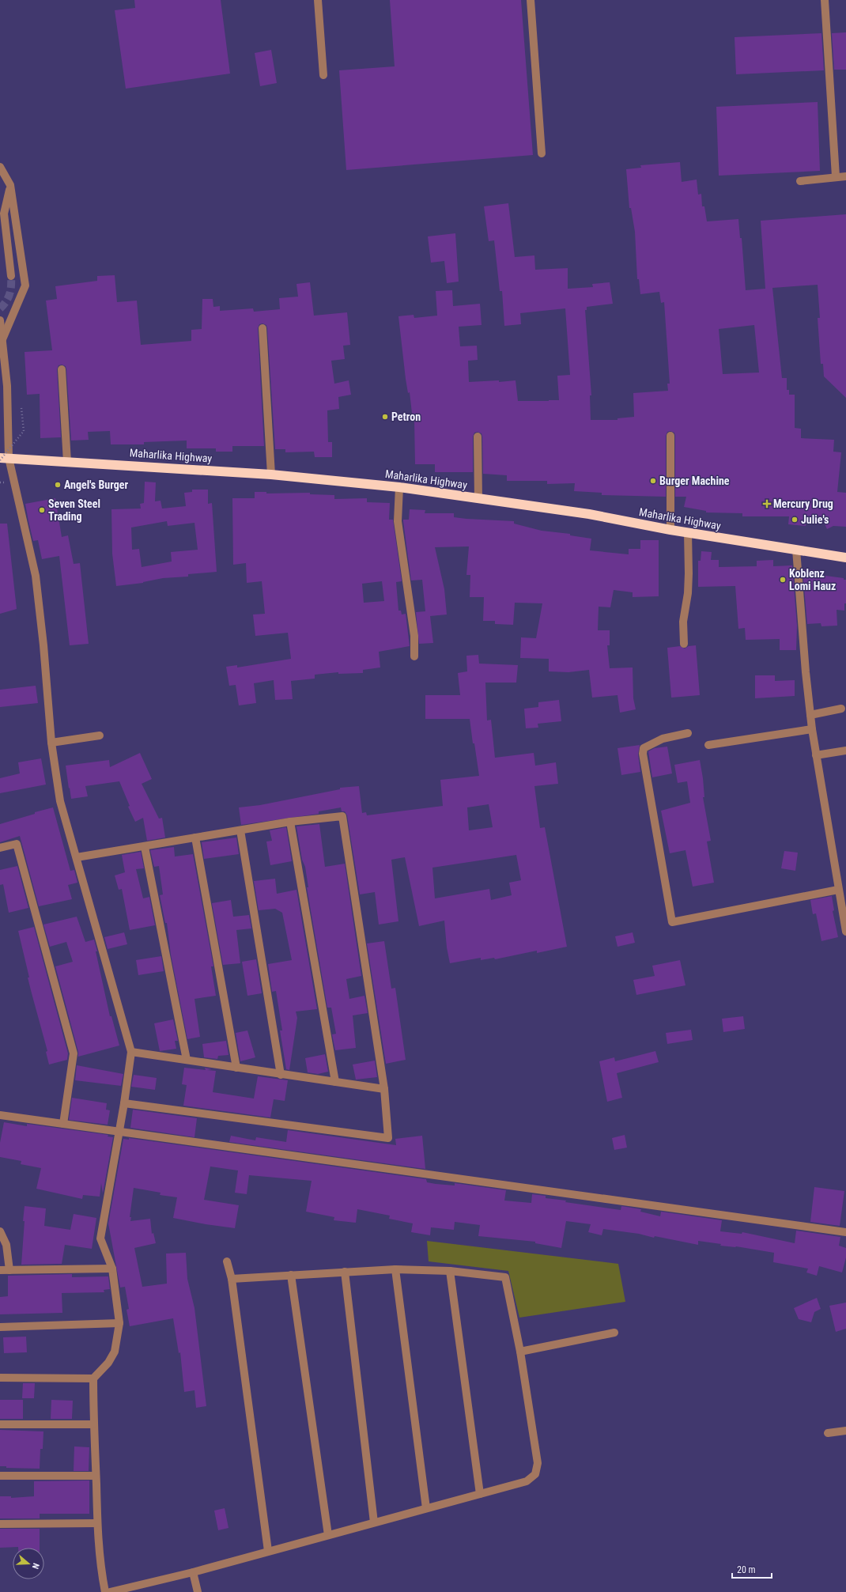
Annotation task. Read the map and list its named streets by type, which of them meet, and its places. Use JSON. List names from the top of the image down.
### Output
{
  "streets": {
    "highway": ["Maharlika Highway"]
  },
  "places": {
    "other": [
      "Petron",
      "Burger Machine",
      "Angel's Burger",
      "Seven Steel Trading",
      "Julie's",
      "Koblenz Lomi Hauz"
    ],
    "health": ["Mercury Drug"]
  },
  "scale_bar": "20 m",
  "north": "right"
}
